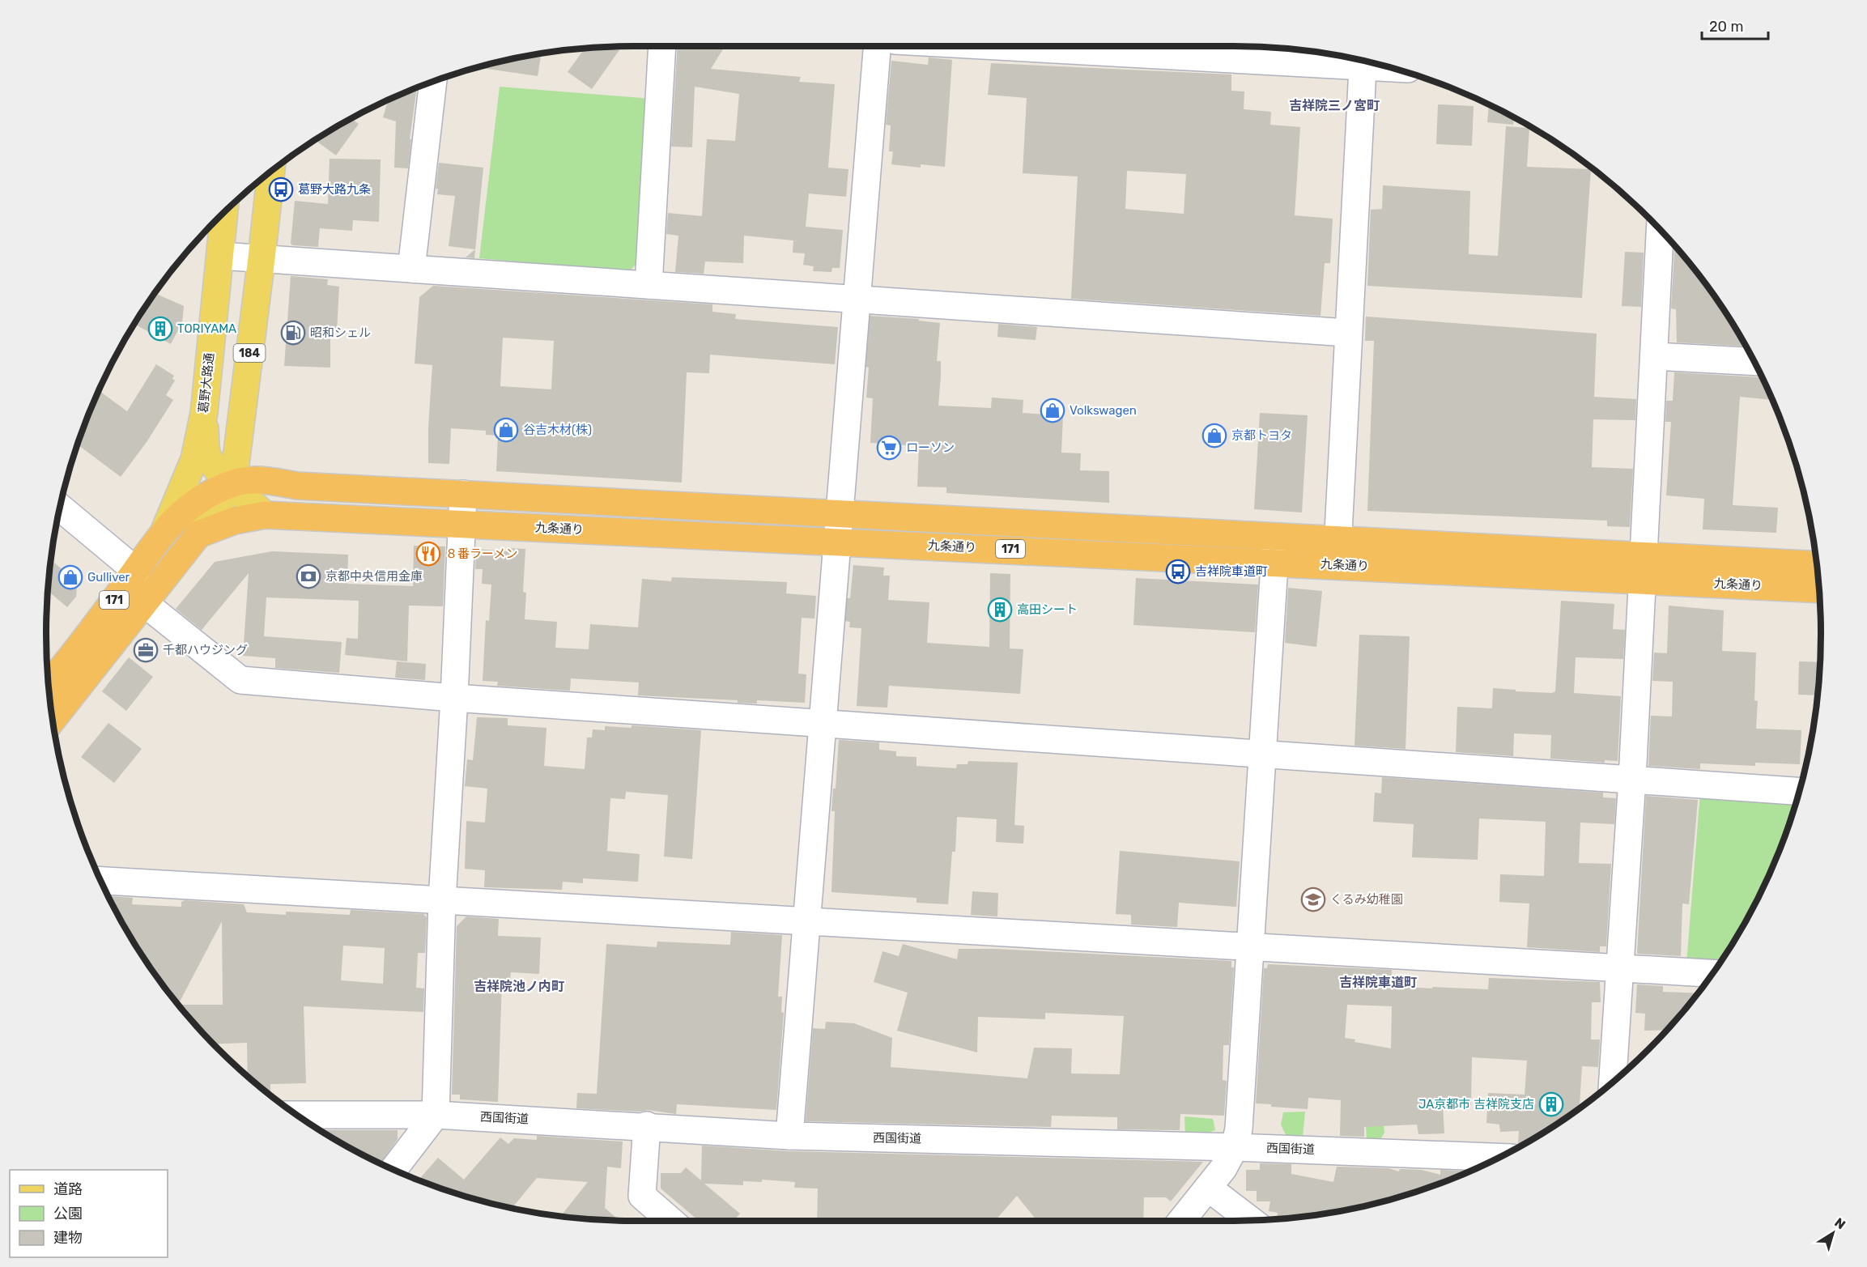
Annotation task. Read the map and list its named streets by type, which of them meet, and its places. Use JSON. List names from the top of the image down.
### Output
{
  "streets": {
    "highway": ["葛野大路通", "九条通り", "171"],
    "main road": ["184"],
    "street": ["西国街道"]
  },
  "crossings": [
    ["葛野大路通", "九条通り"]
  ],
  "districts": ["吉祥院三ノ宮町", "吉祥院車道町", "吉祥院池ノ内町"],
  "places": {
    "bus stop": ["葛野大路九条", "吉祥院車道町"],
    "building": ["TORIYAMA", "高田シート", "JA京都市 吉祥院支店"],
    "fuel station": ["昭和シェル"],
    "shop": [
      "Volkswagen",
      "谷吉木材(株)",
      "京都トヨタ",
      "Gulliver"
    ],
    "supermarket": ["ローソン"],
    "restaurant": ["８番ラーメン"],
    "bank": ["京都中央信用金庫"],
    "office": ["千都ハウジング"],
    "school or university": ["くるみ幼稚園"]
  },
  "legend": ["道路", "公園", "建物"],
  "scale_bar": "20 m",
  "north": "top right"
}
